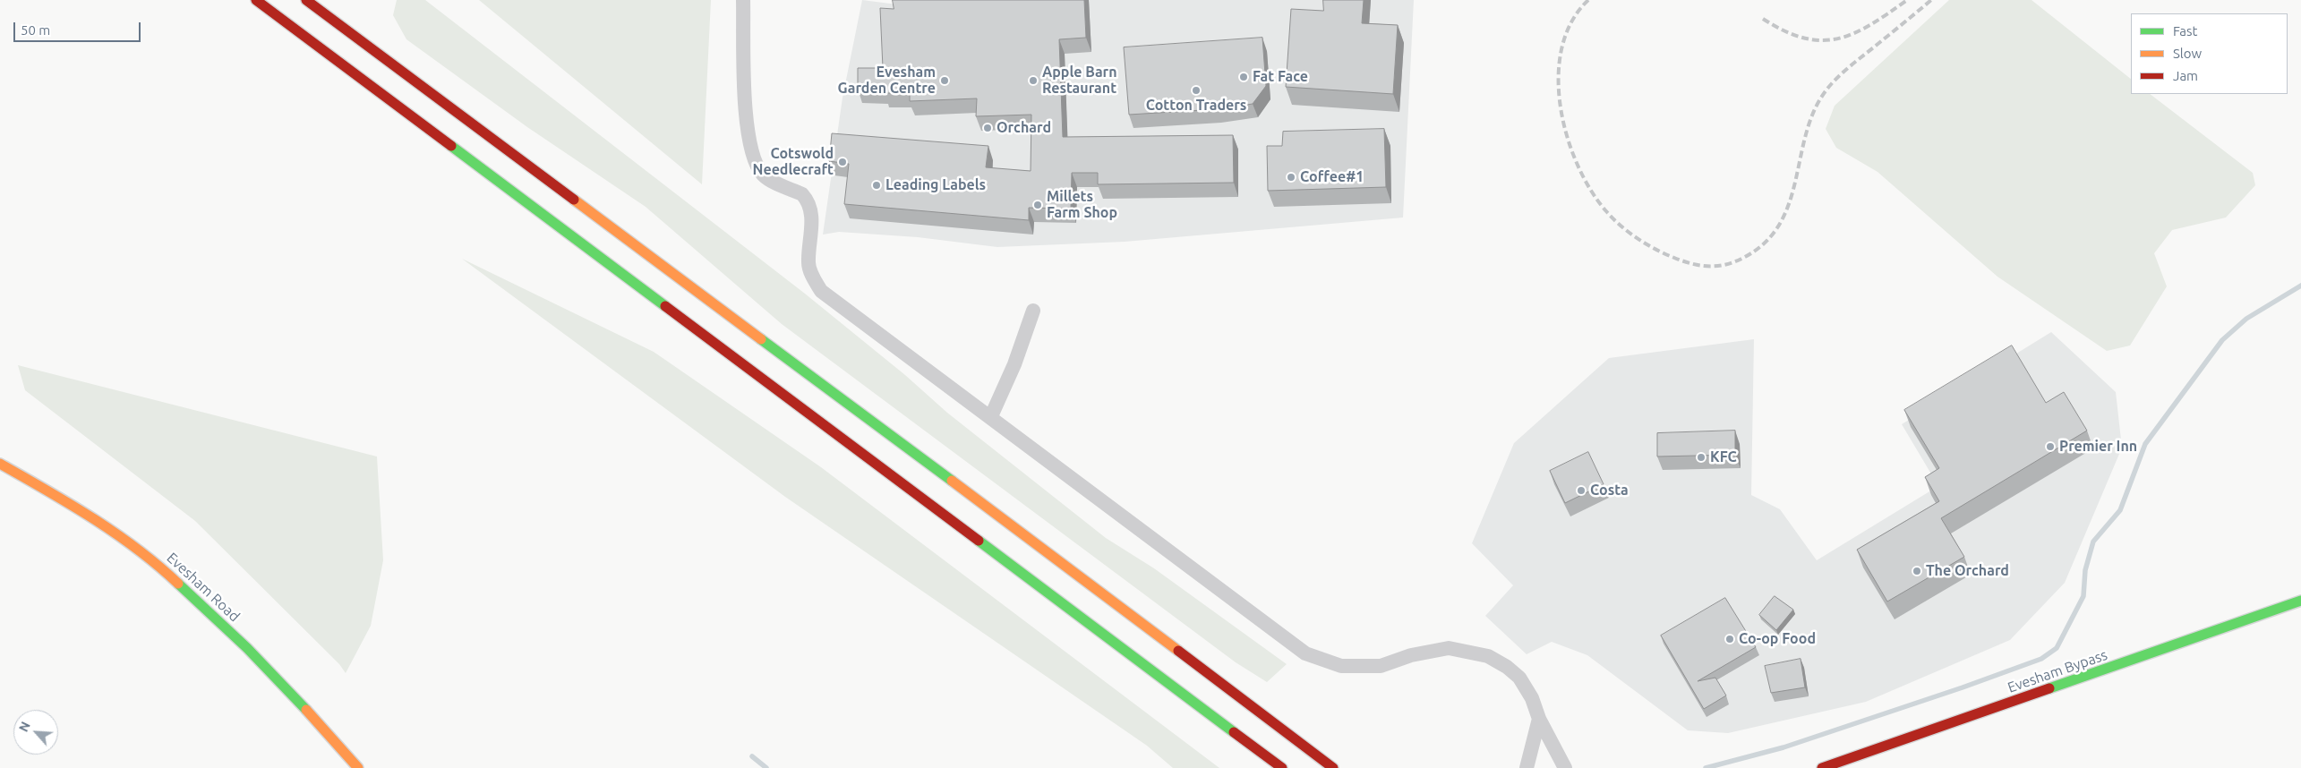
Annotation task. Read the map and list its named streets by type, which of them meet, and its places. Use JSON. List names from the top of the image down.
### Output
{
  "streets": {
    "main road": ["Evesham Road", "Evesham Bypass"]
  },
  "places": [
    "Fat Face",
    "Evesham Garden Centre",
    "Apple Barn Restaurant",
    "Cotton Traders",
    "Orchard",
    "Cotswold Needlecraft",
    "Coffee#1",
    "Leading Labels",
    "Millets Farm Shop",
    "Premier Inn",
    "KFC",
    "Costa",
    "The Orchard",
    "Co-op Food"
  ],
  "legend": ["Fast", "Slow", "Jam"],
  "scale_bar": "50 m",
  "north": "top left"
}
